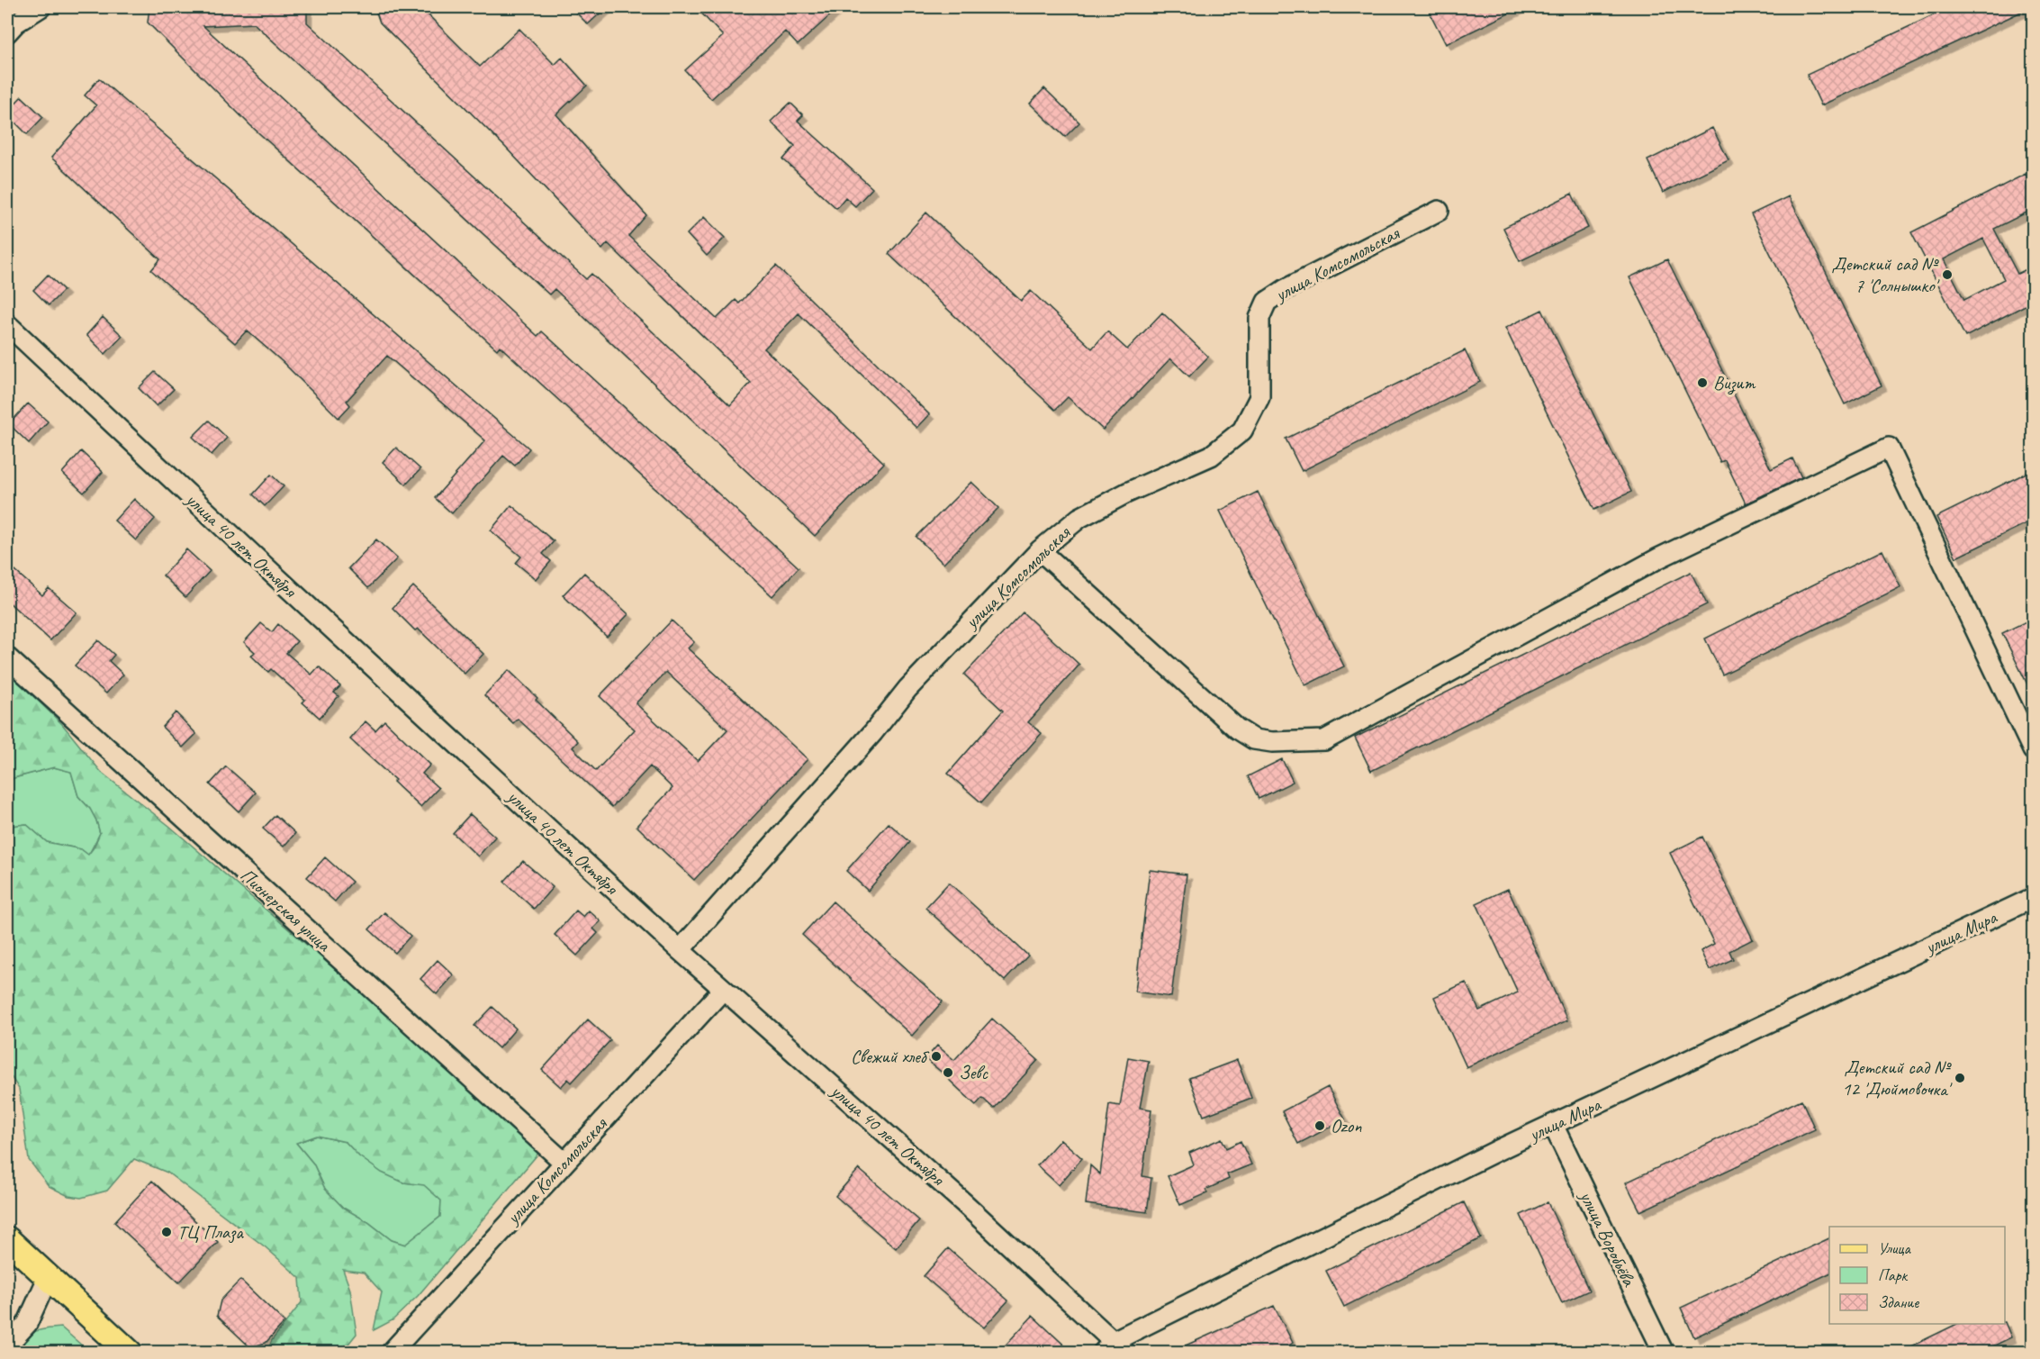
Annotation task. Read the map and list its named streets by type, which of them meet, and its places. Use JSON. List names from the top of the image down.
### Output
{
  "streets": {
    "street": [
      "улица Комсомольская",
      "улица 40 лет Октября",
      "Пионерская улица",
      "улица Мира",
      "улица Воробьёва"
    ]
  },
  "crossings": [
    ["улица Комсомольская", "улица 40 лет Октября"],
    ["улица Комсомольская", "Пионерская улица"],
    ["улица 40 лет Октября", "улица Мира"],
    ["улица Мира", "улица Воробьёва"]
  ],
  "places": [
    "Детский сад № 7 'Солнышко'",
    "Визит",
    "Свежий хлеб",
    "Зевс",
    "Детский сад № 12 'Дюймовочка'",
    "Ozon",
    "ТЦ Плаза"
  ],
  "legend": ["Улица", "Парк", "Здание"]
}
